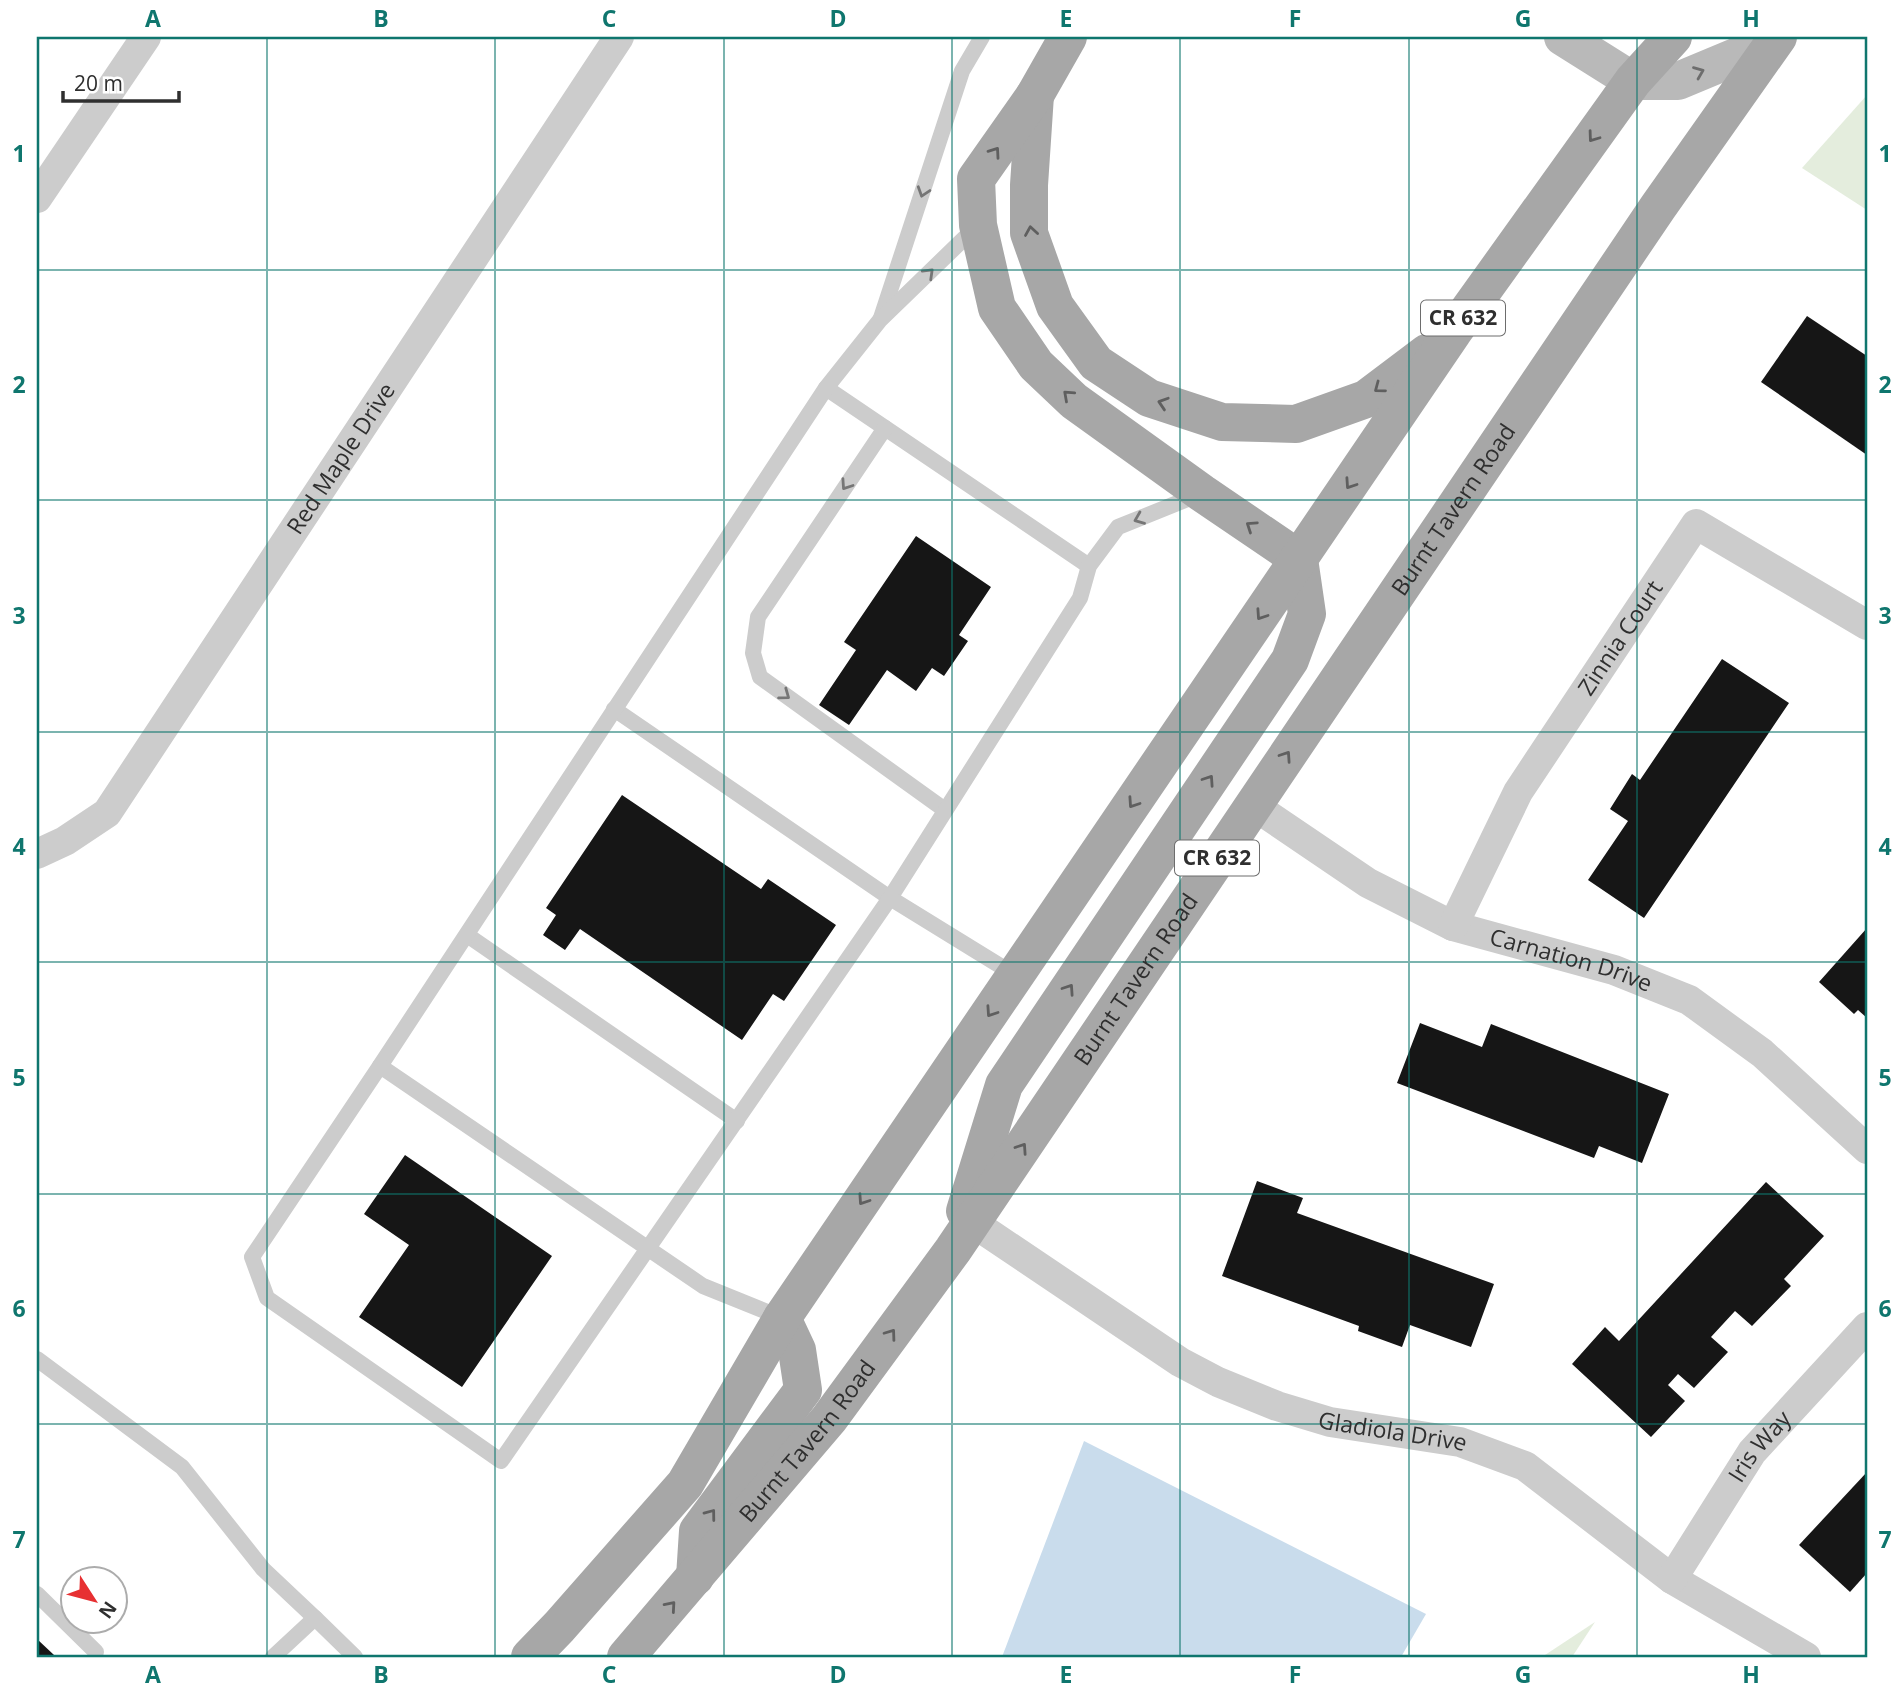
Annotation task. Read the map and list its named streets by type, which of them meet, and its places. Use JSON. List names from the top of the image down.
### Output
{
  "streets": {
    "main road": ["CR 632", "Burnt Tavern Road"],
    "street": [
      "Red Maple Drive",
      "Zinnia Court",
      "Carnation Drive",
      "Gladiola Drive",
      "Iris Way"
    ]
  },
  "crossings": [
    ["Burnt Tavern Road", "Carnation Drive"],
    ["Burnt Tavern Road", "Gladiola Drive"],
    ["Zinnia Court", "Carnation Drive"],
    ["Gladiola Drive", "Iris Way"]
  ],
  "scale_bar": "20 m",
  "north": "bottom right",
  "grid": {
    "columns": [
      "A",
      "B",
      "C",
      "D",
      "E",
      "F",
      "G",
      "H"
    ],
    "rows": [
      "1",
      "2",
      "3",
      "4",
      "5",
      "6",
      "7"
    ]
  }
}
